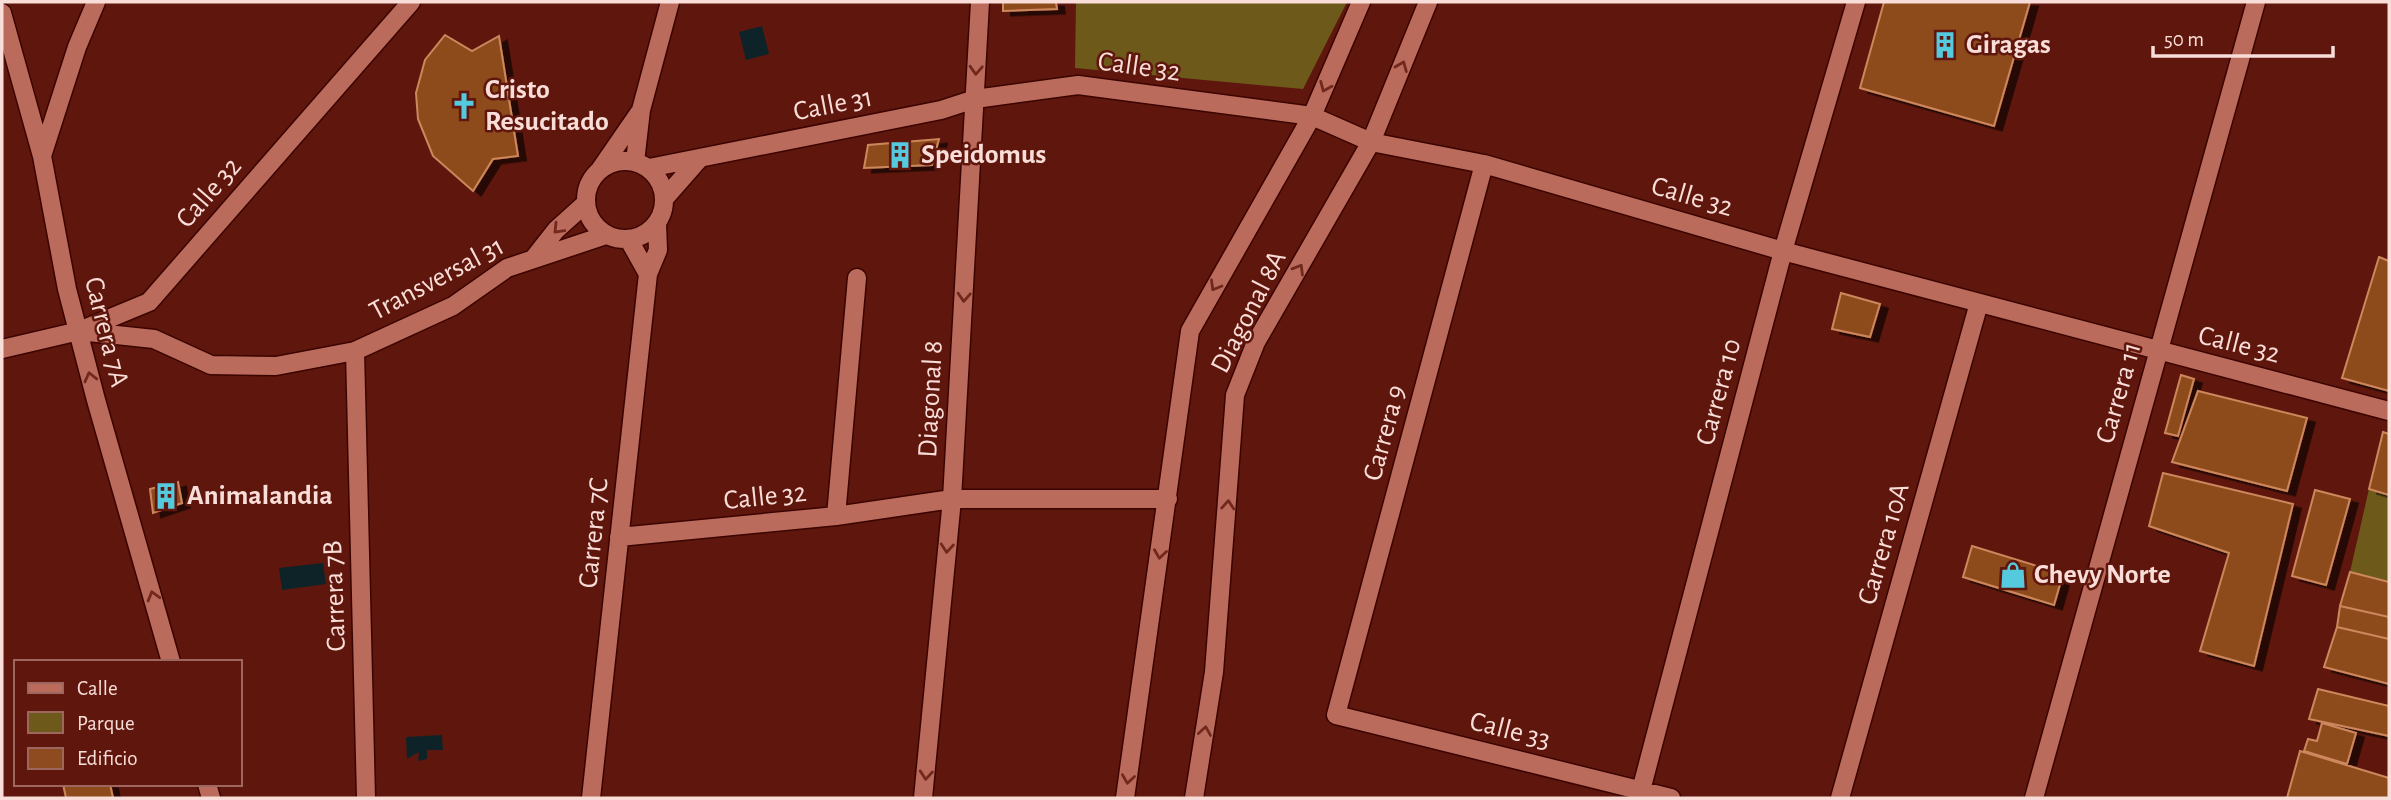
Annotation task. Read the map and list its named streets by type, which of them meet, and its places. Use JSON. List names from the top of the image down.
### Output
{
  "streets": {
    "street": [
      "Calle 32",
      "Calle 31",
      "Transversal 31",
      "Diagonal 8A",
      "Carrera 7A",
      "Carrera 10",
      "Carrera 11",
      "Diagonal 8",
      "Carrera 9",
      "Carrera 7C",
      "Carrera 10A",
      "Carrera 7B",
      "Calle 33"
    ]
  },
  "crossings": [
    ["Calle 32", "Calle 31"],
    ["Calle 32", "Transversal 31"],
    ["Calle 32", "Diagonal 8A"],
    ["Calle 32", "Carrera 7A"],
    ["Calle 32", "Carrera 10"],
    ["Calle 32", "Carrera 11"],
    ["Calle 32", "Diagonal 8"],
    ["Calle 32", "Carrera 9"],
    ["Calle 32", "Carrera 7C"],
    ["Calle 32", "Carrera 10A"],
    ["Calle 31", "Transversal 31"],
    ["Calle 31", "Diagonal 8"],
    ["Calle 31", "Carrera 7C"],
    ["Transversal 31", "Carrera 7A"],
    ["Transversal 31", "Carrera 7C"],
    ["Transversal 31", "Carrera 7B"],
    ["Carrera 10", "Calle 33"],
    ["Carrera 9", "Calle 33"]
  ],
  "one_way": ["Carrera 7A", "Diagonal 8"],
  "places": {
    "building": ["Giragas", "Speidomus", "Animalandia"],
    "church": ["Cristo Resucitado"],
    "shop": ["Chevy Norte"]
  },
  "legend": ["Calle", "Parque", "Edificio"],
  "scale_bar": "50 m"
}
